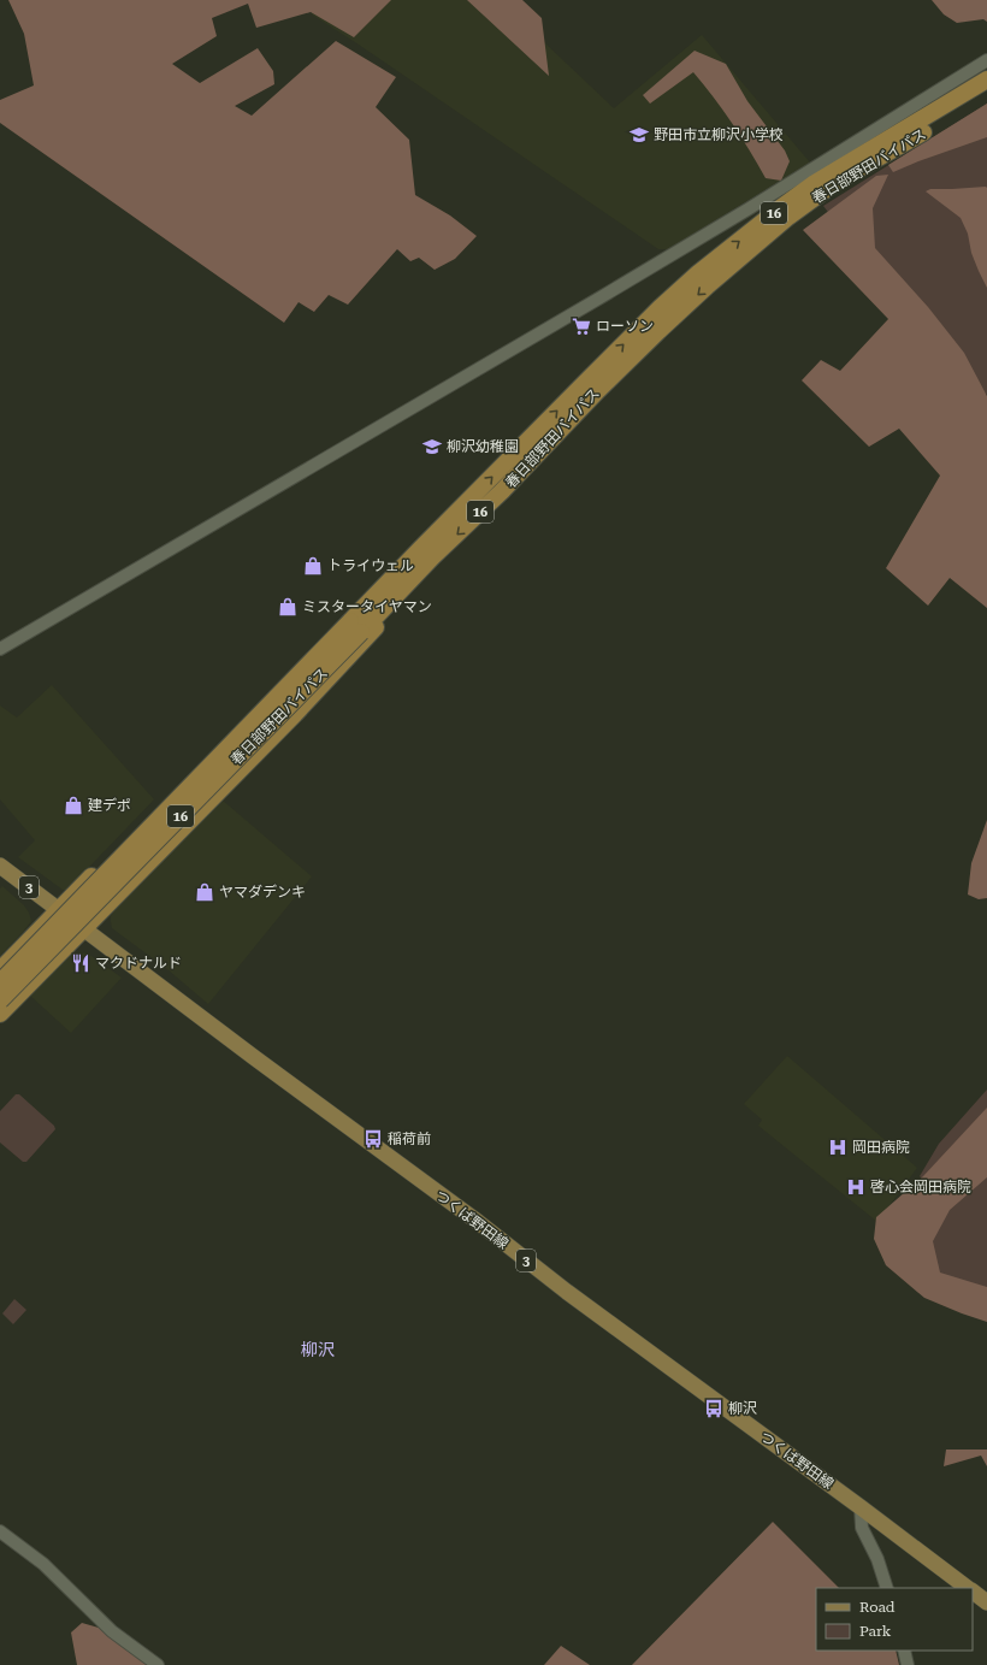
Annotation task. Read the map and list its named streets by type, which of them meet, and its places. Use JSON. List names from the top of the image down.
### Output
{
  "streets": {
    "highway": ["春日部野田バイパス", "16"],
    "main road": ["3", "つくば野田線"]
  },
  "crossings": [
    ["春日部野田バイパス", "16"],
    ["16", "つくば野田線"]
  ],
  "districts": ["柳沢"],
  "places": {
    "school or university": ["野田市立柳沢小学校", "柳沢幼稚園"],
    "supermarket": ["ローソン"],
    "shop": [
      "トライウェル",
      "ミスタータイヤマン",
      "建デポ",
      "ヤマダデンキ"
    ],
    "restaurant": ["マクドナルド"],
    "bus stop": ["稲荷前", "柳沢"],
    "hospital": ["岡田病院", "啓心会岡田病院"]
  },
  "legend": ["Road", "Park"]
}
